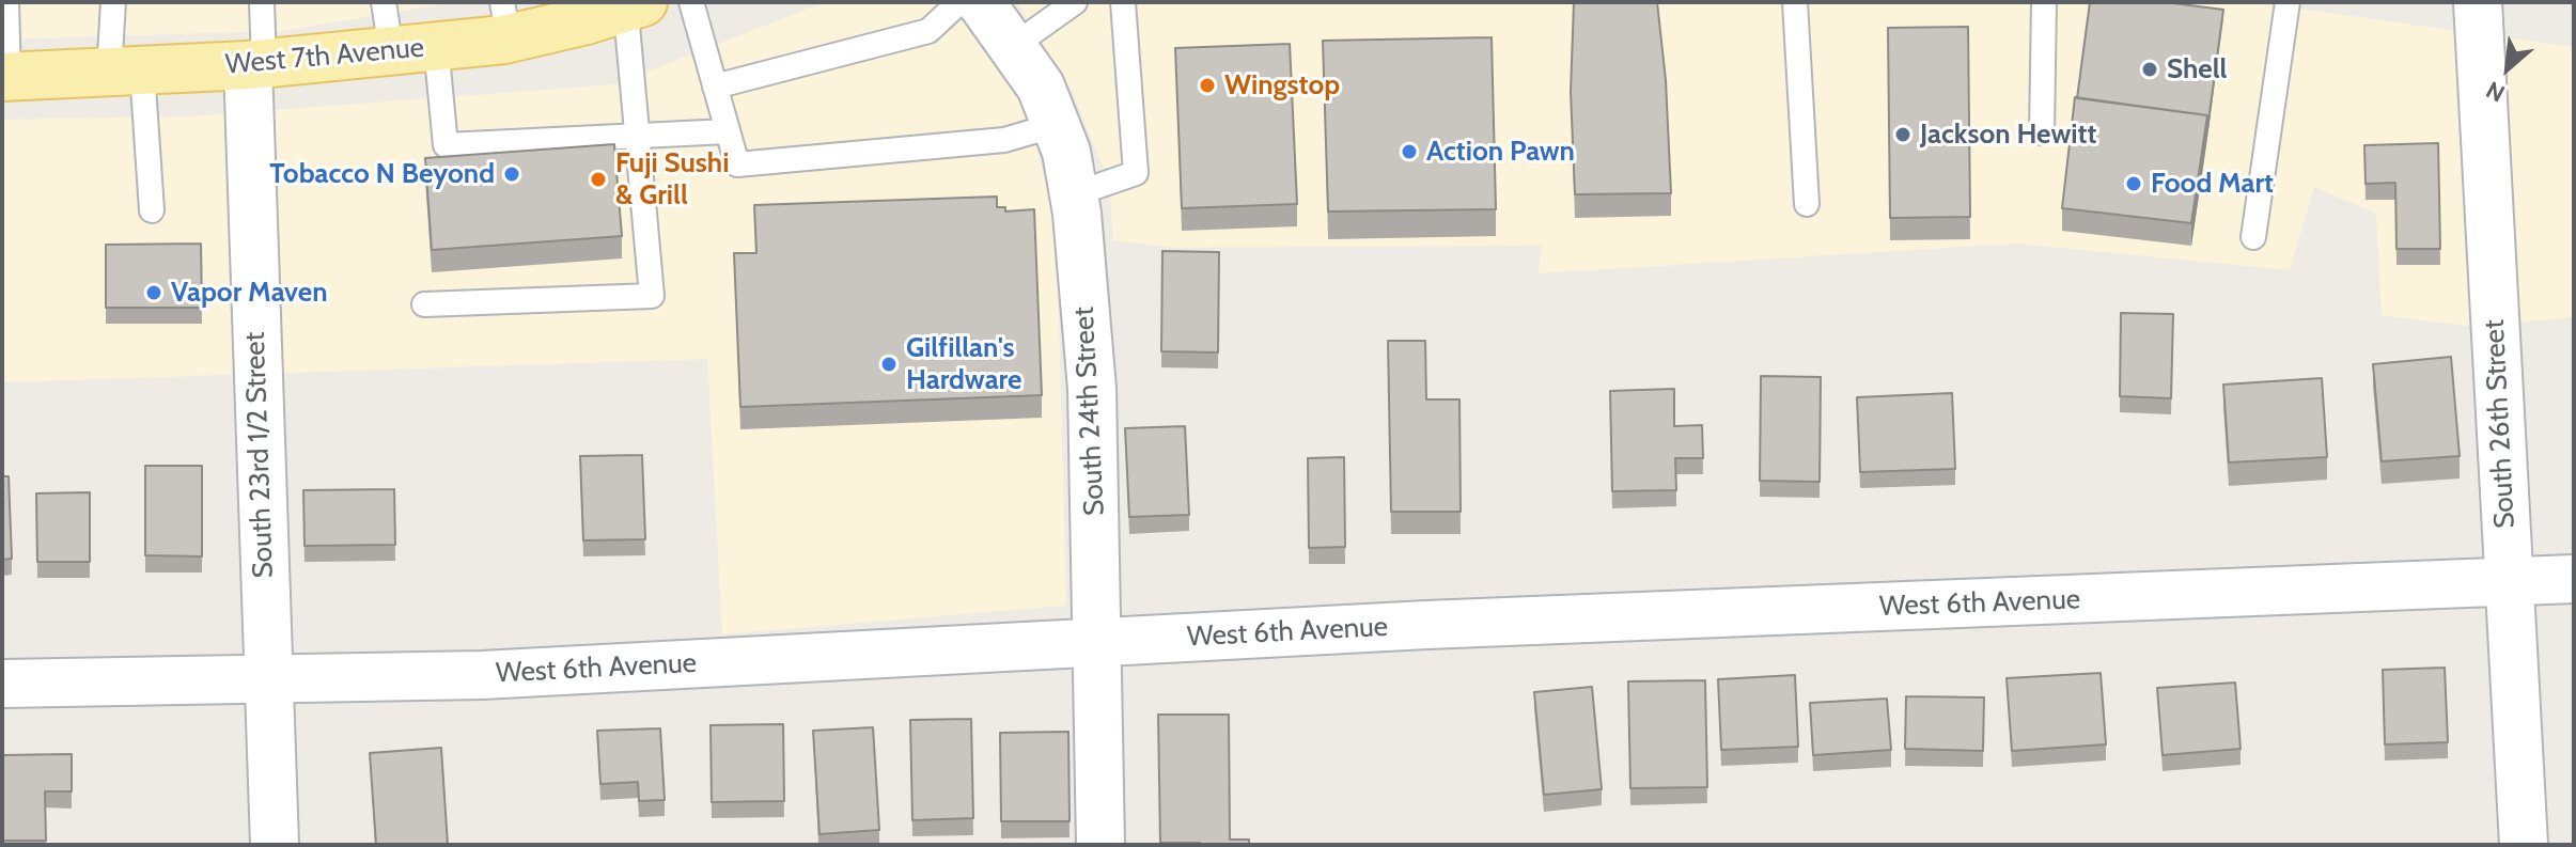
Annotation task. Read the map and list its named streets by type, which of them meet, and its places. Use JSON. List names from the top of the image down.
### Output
{
  "streets": {
    "main road": ["West 7th Avenue"],
    "street": [
      "South 24th Street",
      "South 26th Street",
      "South 23rd 1/2 Street",
      "West 6th Avenue"
    ]
  },
  "crossings": [
    ["West 7th Avenue", "South 23rd 1/2 Street"],
    ["South 24th Street", "West 6th Avenue"],
    ["South 26th Street", "West 6th Avenue"],
    ["South 23rd 1/2 Street", "West 6th Avenue"]
  ],
  "places": [
    "Shell",
    "Wingstop",
    "Jackson Hewitt",
    "Action Pawn",
    "Tobacco N Beyond",
    "Fuji Sushi & Grill",
    "Food Mart",
    "Vapor Maven",
    "Gilfillan's Hardware"
  ],
  "north": "bottom left"
}
